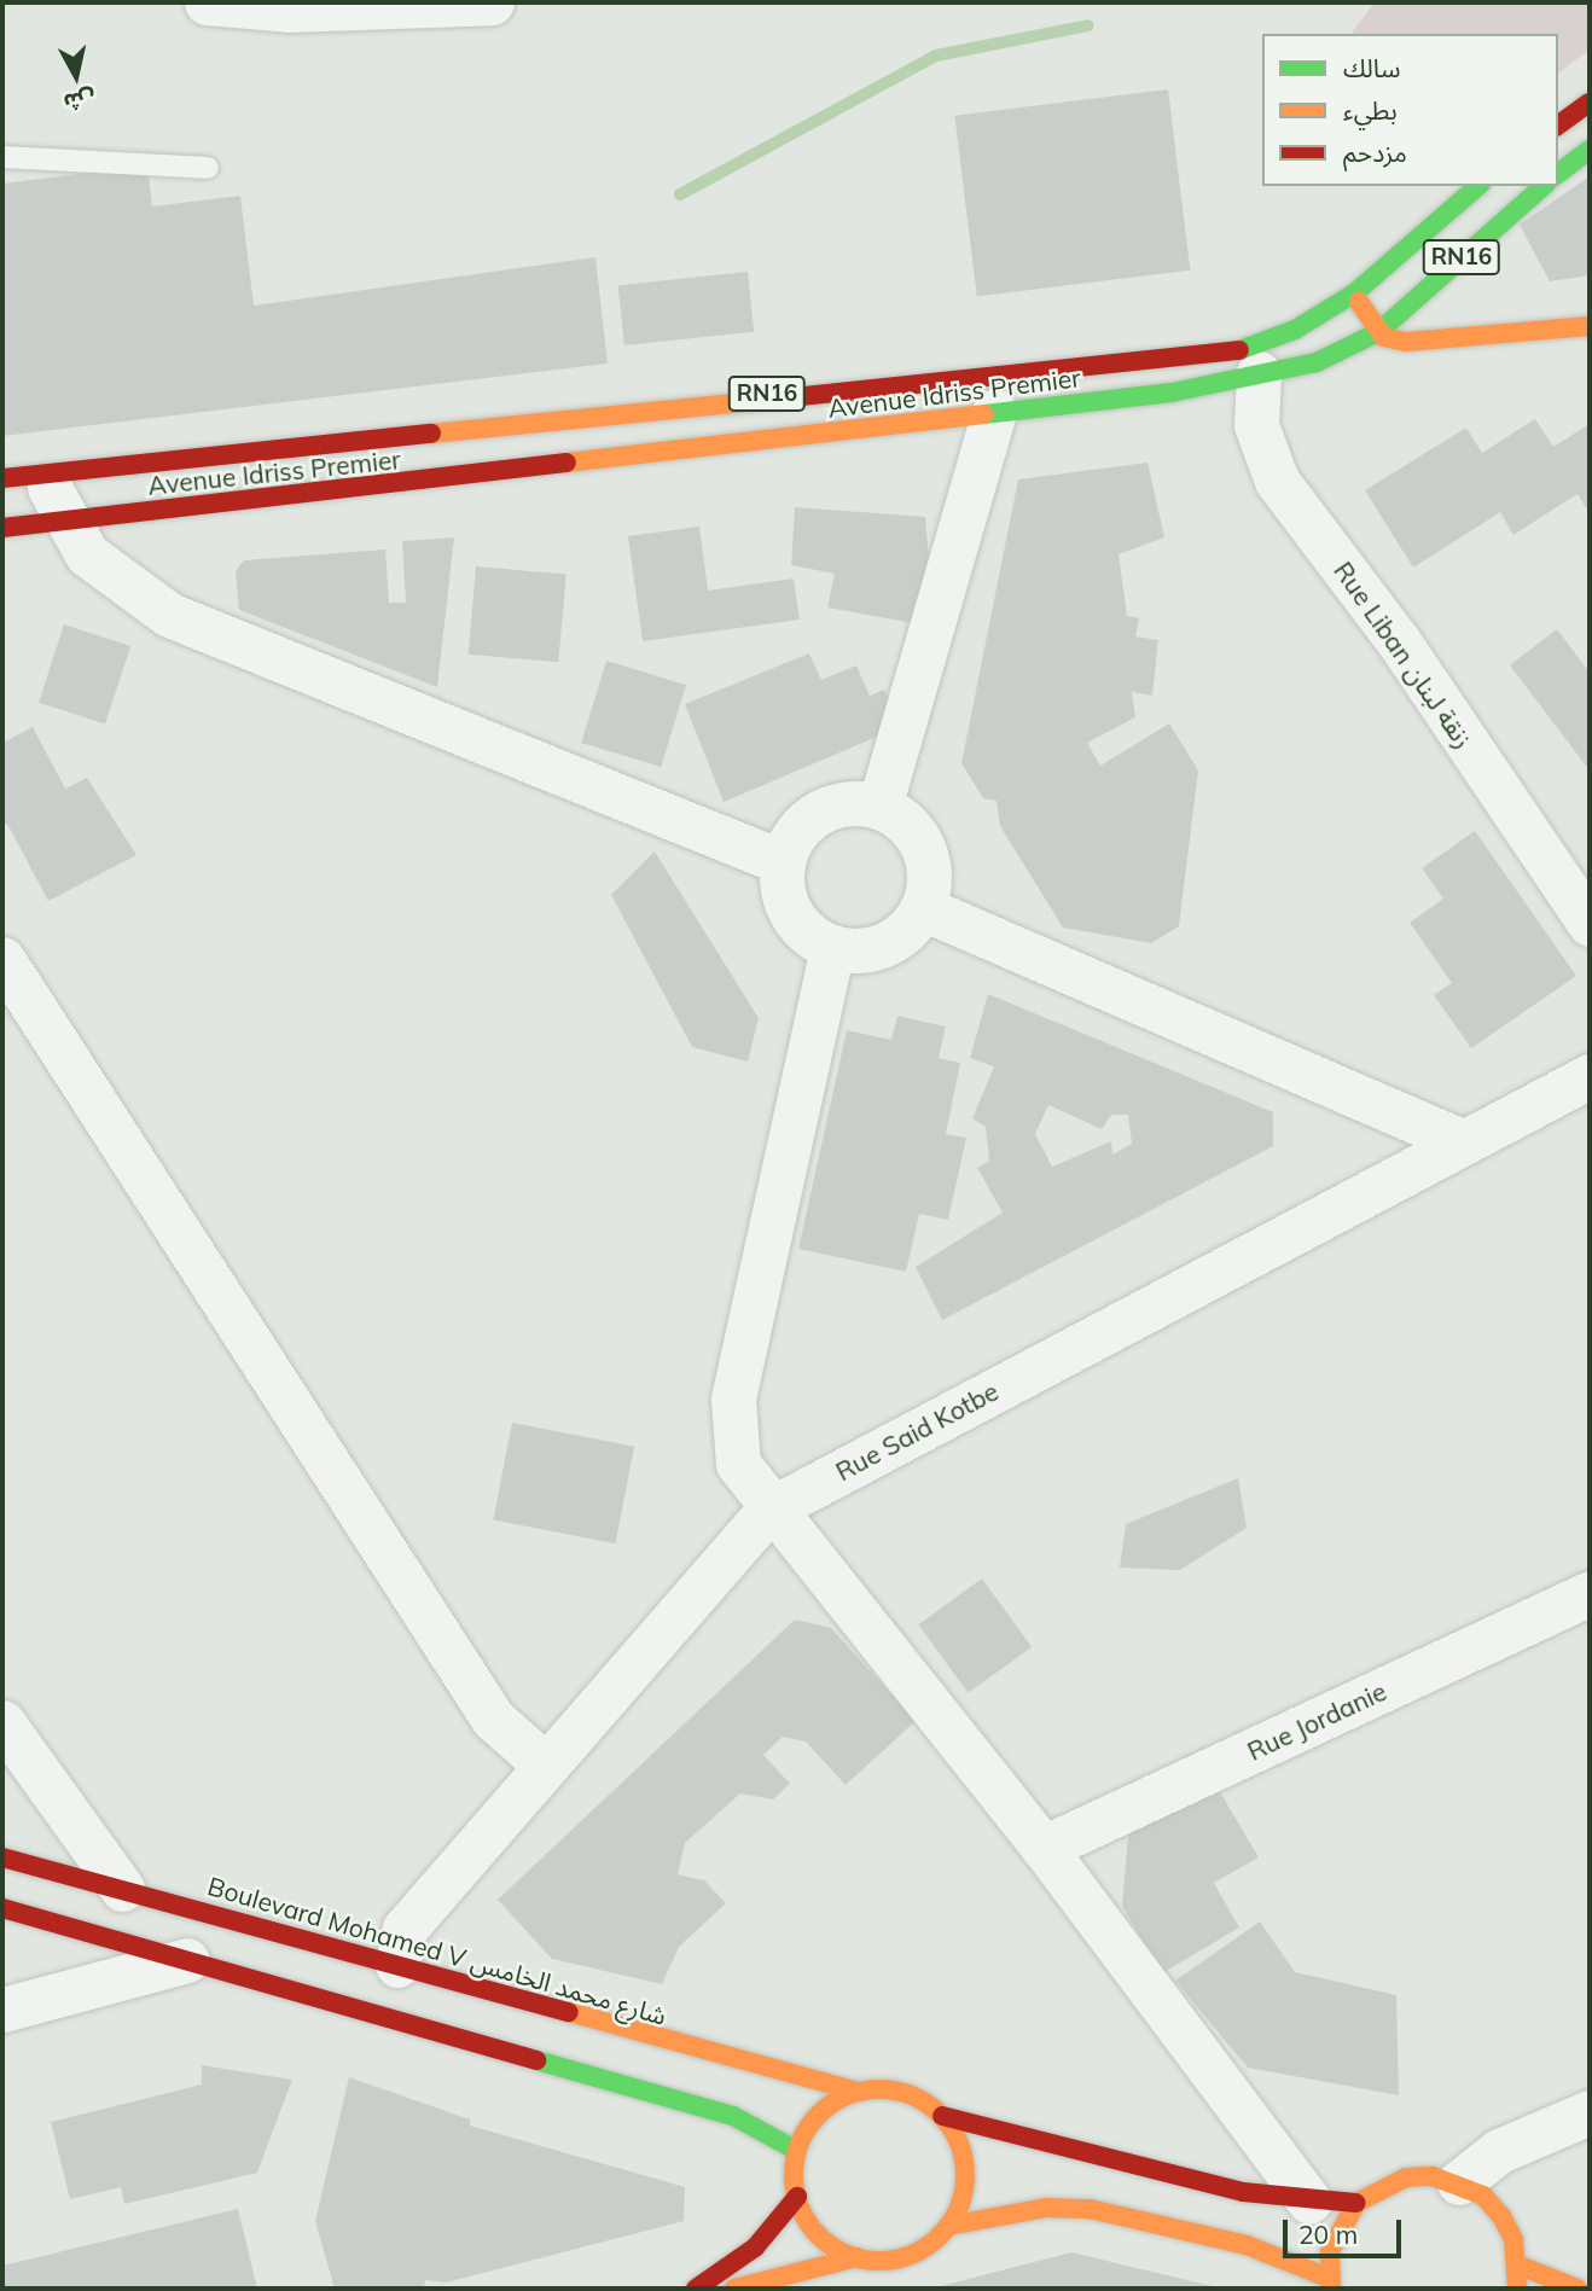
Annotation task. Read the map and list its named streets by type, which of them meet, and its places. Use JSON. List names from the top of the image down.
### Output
{
  "streets": {
    "main road": ["RN16", "Avenue Idriss Premier", "Boulevard Mohamed V شارع محمد الخامس"],
    "street": ["Rue Liban زنقة لبنان", "Rue Said Kotbe", "Rue Jordanie"]
  },
  "crossings": [
    ["Avenue Idriss Premier", "Rue Liban زنقة لبنان"],
    ["Rue Said Kotbe", "Boulevard Mohamed V شارع محمد الخامس"]
  ],
  "legend": ["سالك", "بطيء", "مزدحم"],
  "scale_bar": "20 m",
  "north": "bottom"
}
